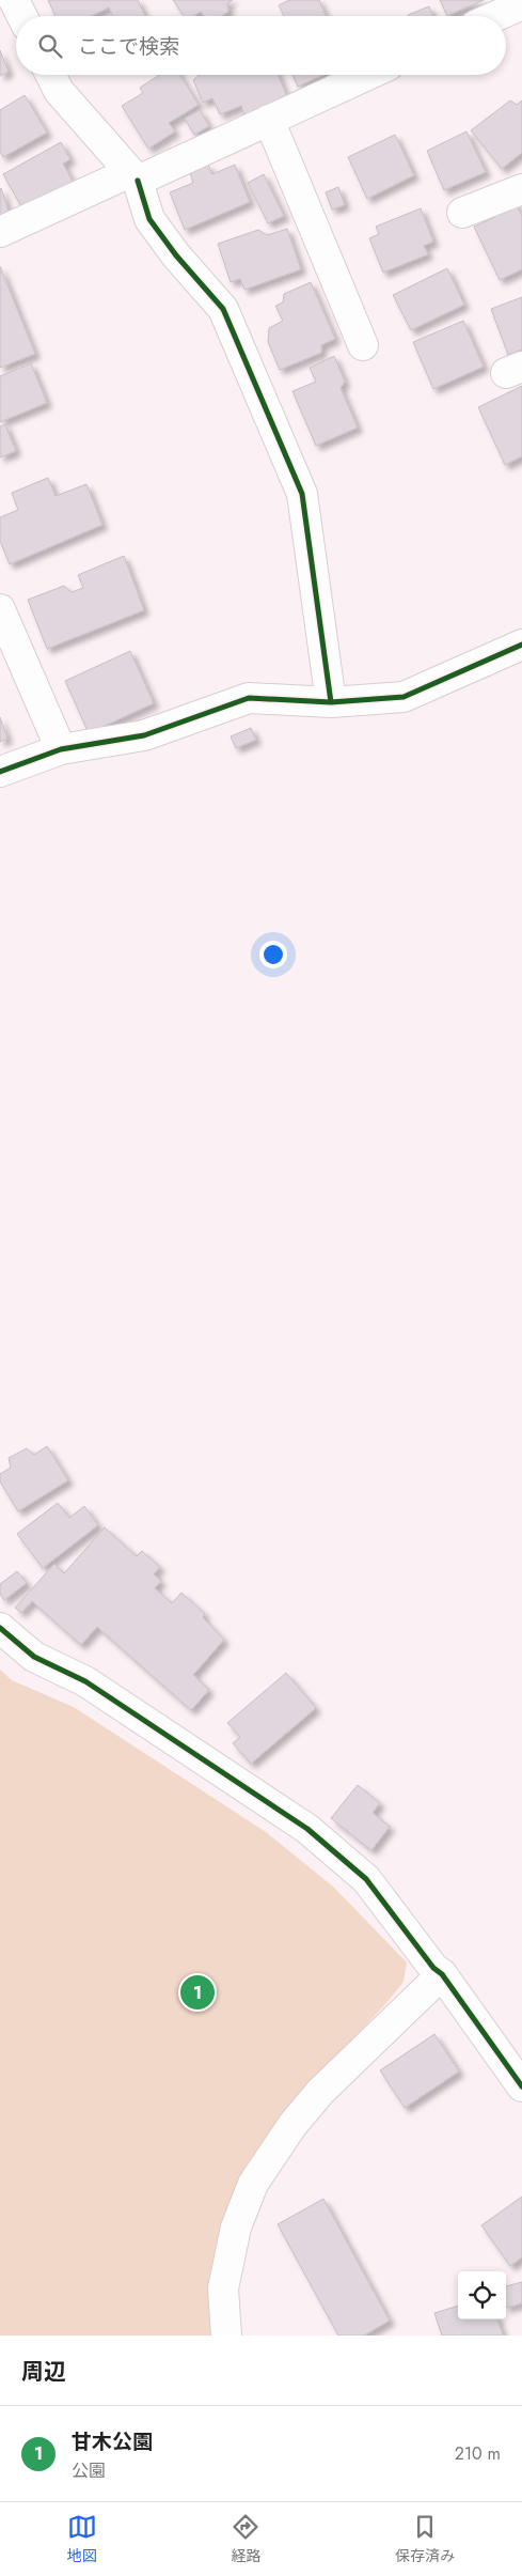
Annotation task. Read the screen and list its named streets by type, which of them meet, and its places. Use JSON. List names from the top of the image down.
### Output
{
  "page": {
    "search": "ここで検索",
    "pins": "1",
    "heading": "周辺",
    "list": [
      {
        "mark": "1",
        "name": "甘木公園",
        "note": "公園",
        "value": "210 m"
      }
    ],
    "nav": ["地図", "経路", "保存済み"]
  }
}
